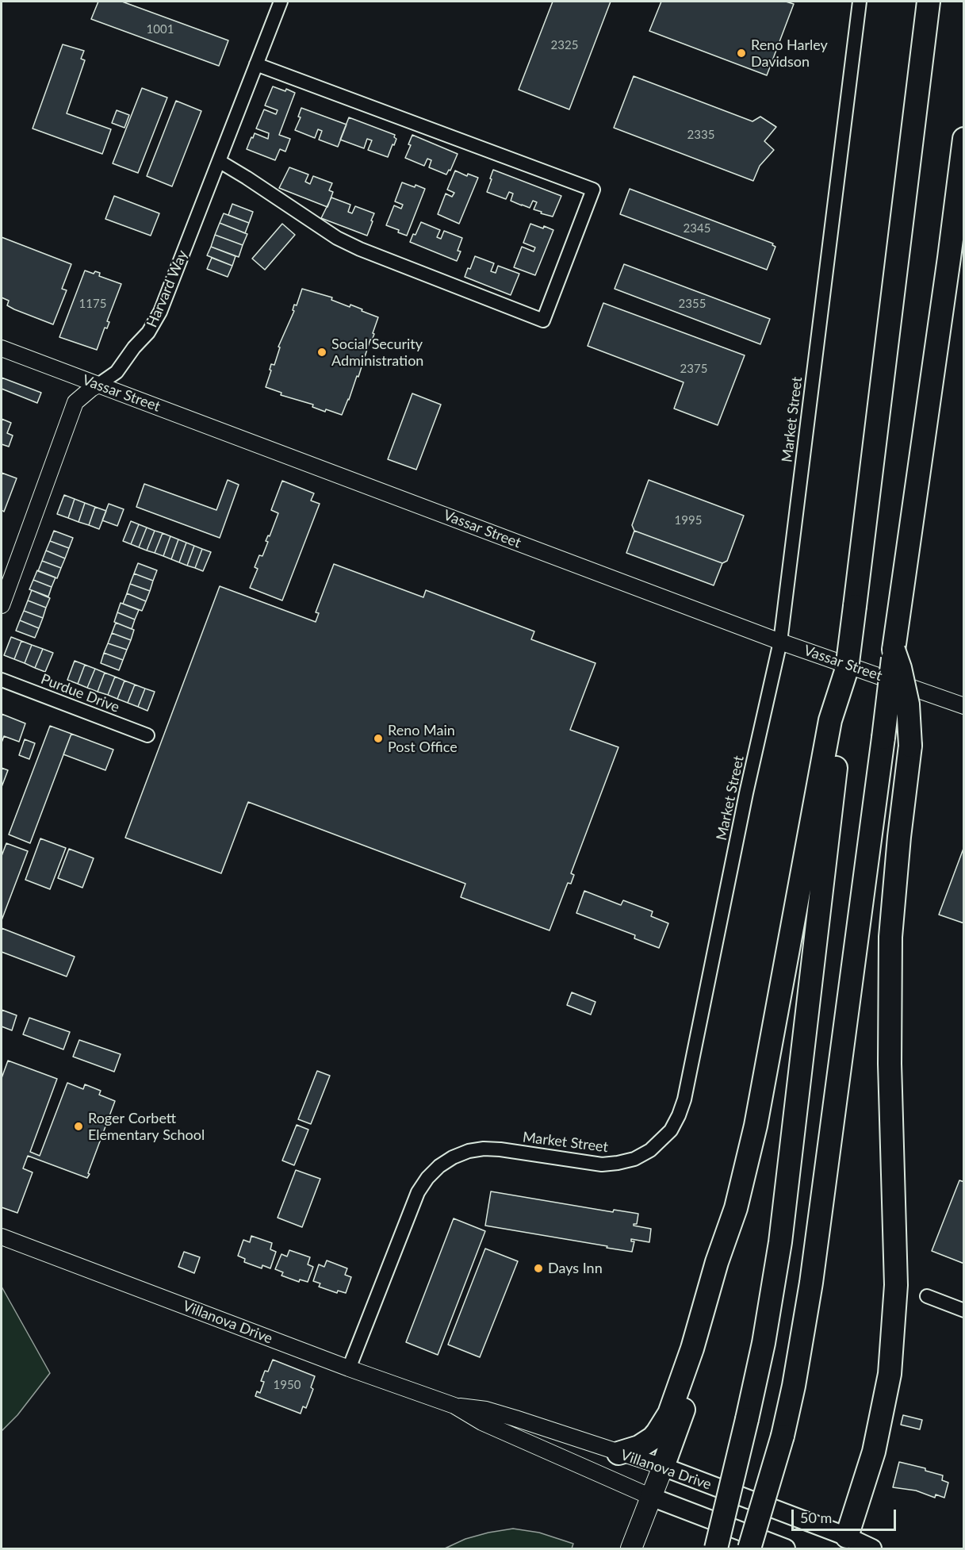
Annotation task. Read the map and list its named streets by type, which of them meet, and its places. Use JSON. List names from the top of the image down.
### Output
{
  "streets": {
    "main road": ["Villanova Drive"],
    "street": [
      "Harvard Way",
      "Vassar Street",
      "Market Street",
      "Purdue Drive"
    ]
  },
  "crossings": [
    ["Harvard Way", "Vassar Street"],
    ["Vassar Street", "Market Street"],
    ["Market Street", "Villanova Drive"]
  ],
  "places": [
    "Reno Harley Davidson",
    "Social Security Administration",
    "Reno Main Post Office",
    "Roger Corbett Elementary School",
    "Days Inn"
  ],
  "house_numbers": [
    "1001",
    "2325",
    "2335",
    "2345",
    "1175",
    "2355",
    "2375",
    "1995",
    "1950"
  ],
  "scale_bar": "50 m"
}
